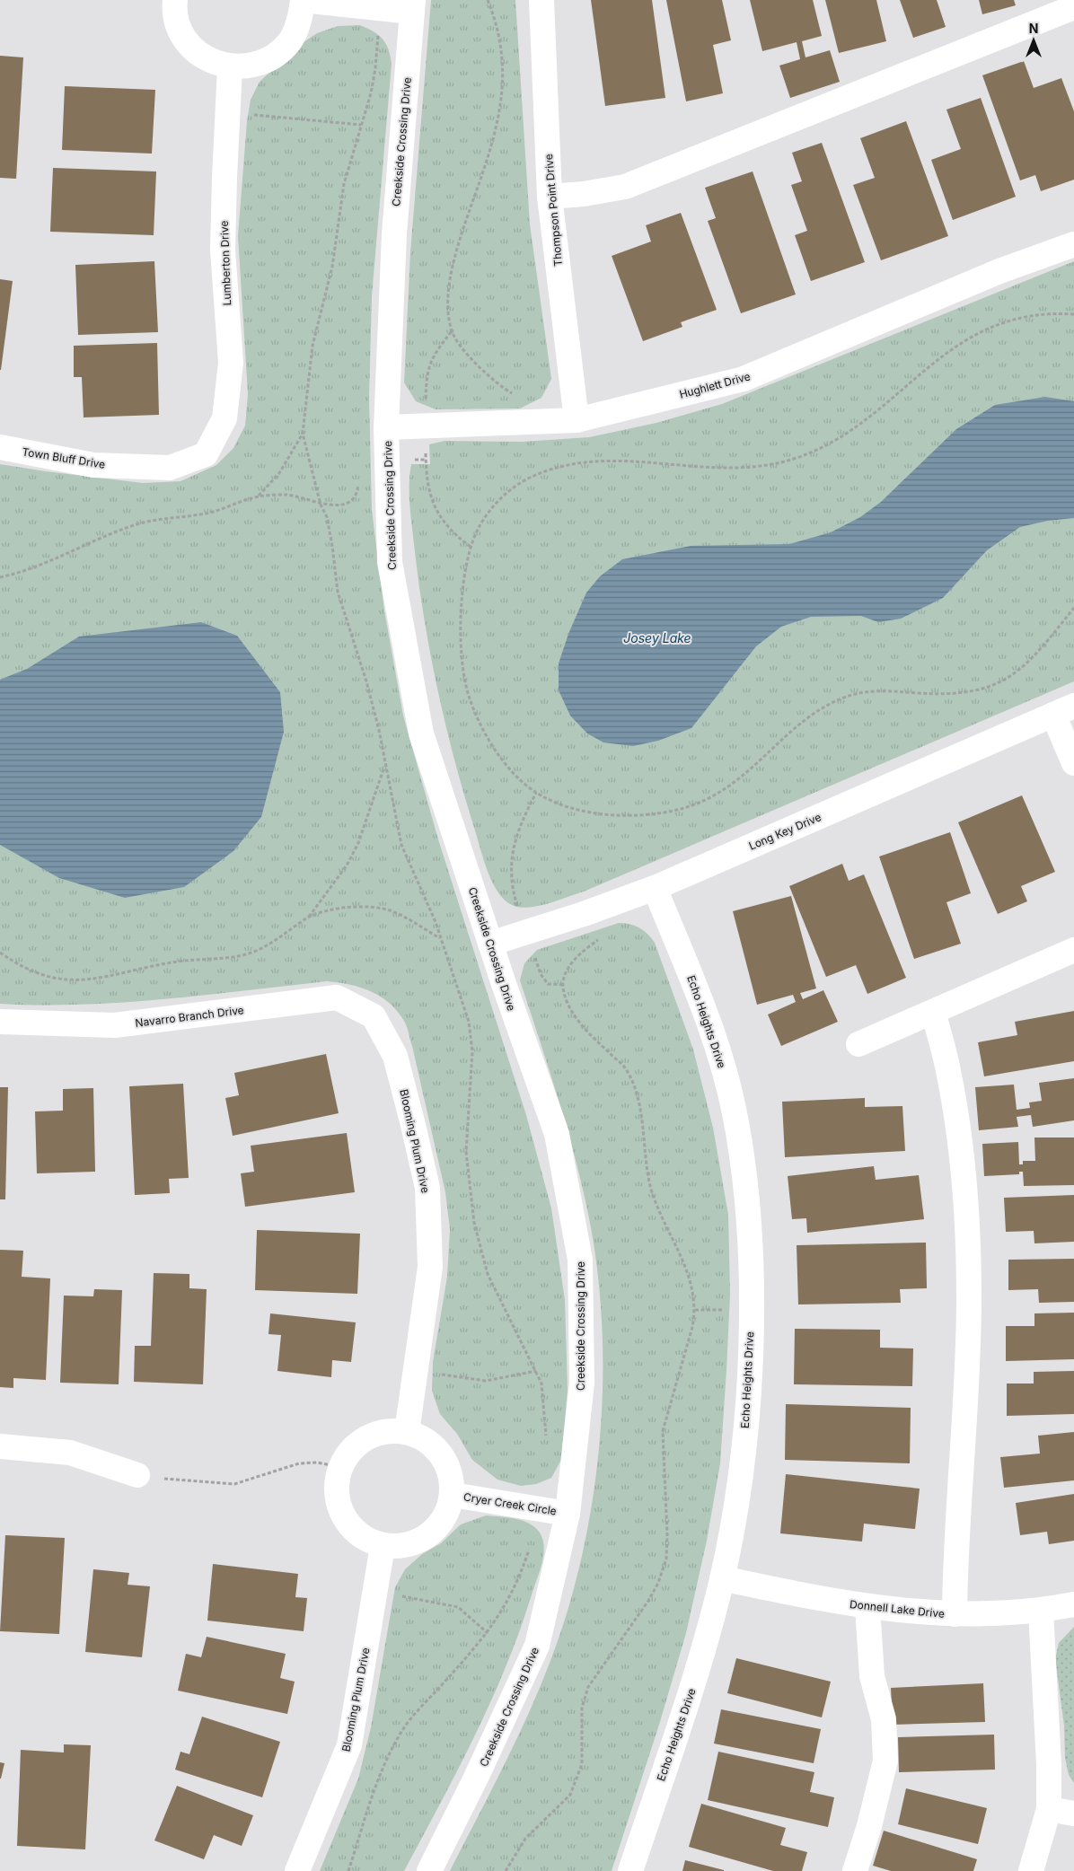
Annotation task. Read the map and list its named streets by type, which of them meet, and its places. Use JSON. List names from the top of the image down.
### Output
{
  "streets": {
    "street": [
      "Creekside Crossing Drive",
      "Thompson Point Drive",
      "Lumberton Drive",
      "Hughlett Drive",
      "Town Bluff Drive",
      "Long Key Drive",
      "Navarro Branch Drive",
      "Echo Heights Drive",
      "Blooming Plum Drive",
      "Cryer Creek Circle",
      "Donnell Lake Drive"
    ]
  },
  "crossings": [
    ["Creekside Crossing Drive", "Hughlett Drive"],
    ["Creekside Crossing Drive", "Long Key Drive"],
    ["Creekside Crossing Drive", "Cryer Creek Circle"],
    ["Thompson Point Drive", "Hughlett Drive"],
    ["Lumberton Drive", "Town Bluff Drive"],
    ["Long Key Drive", "Echo Heights Drive"],
    ["Navarro Branch Drive", "Blooming Plum Drive"],
    ["Echo Heights Drive", "Donnell Lake Drive"],
    ["Blooming Plum Drive", "Cryer Creek Circle"]
  ],
  "water": ["Josey Lake"],
  "north": "top"
}
